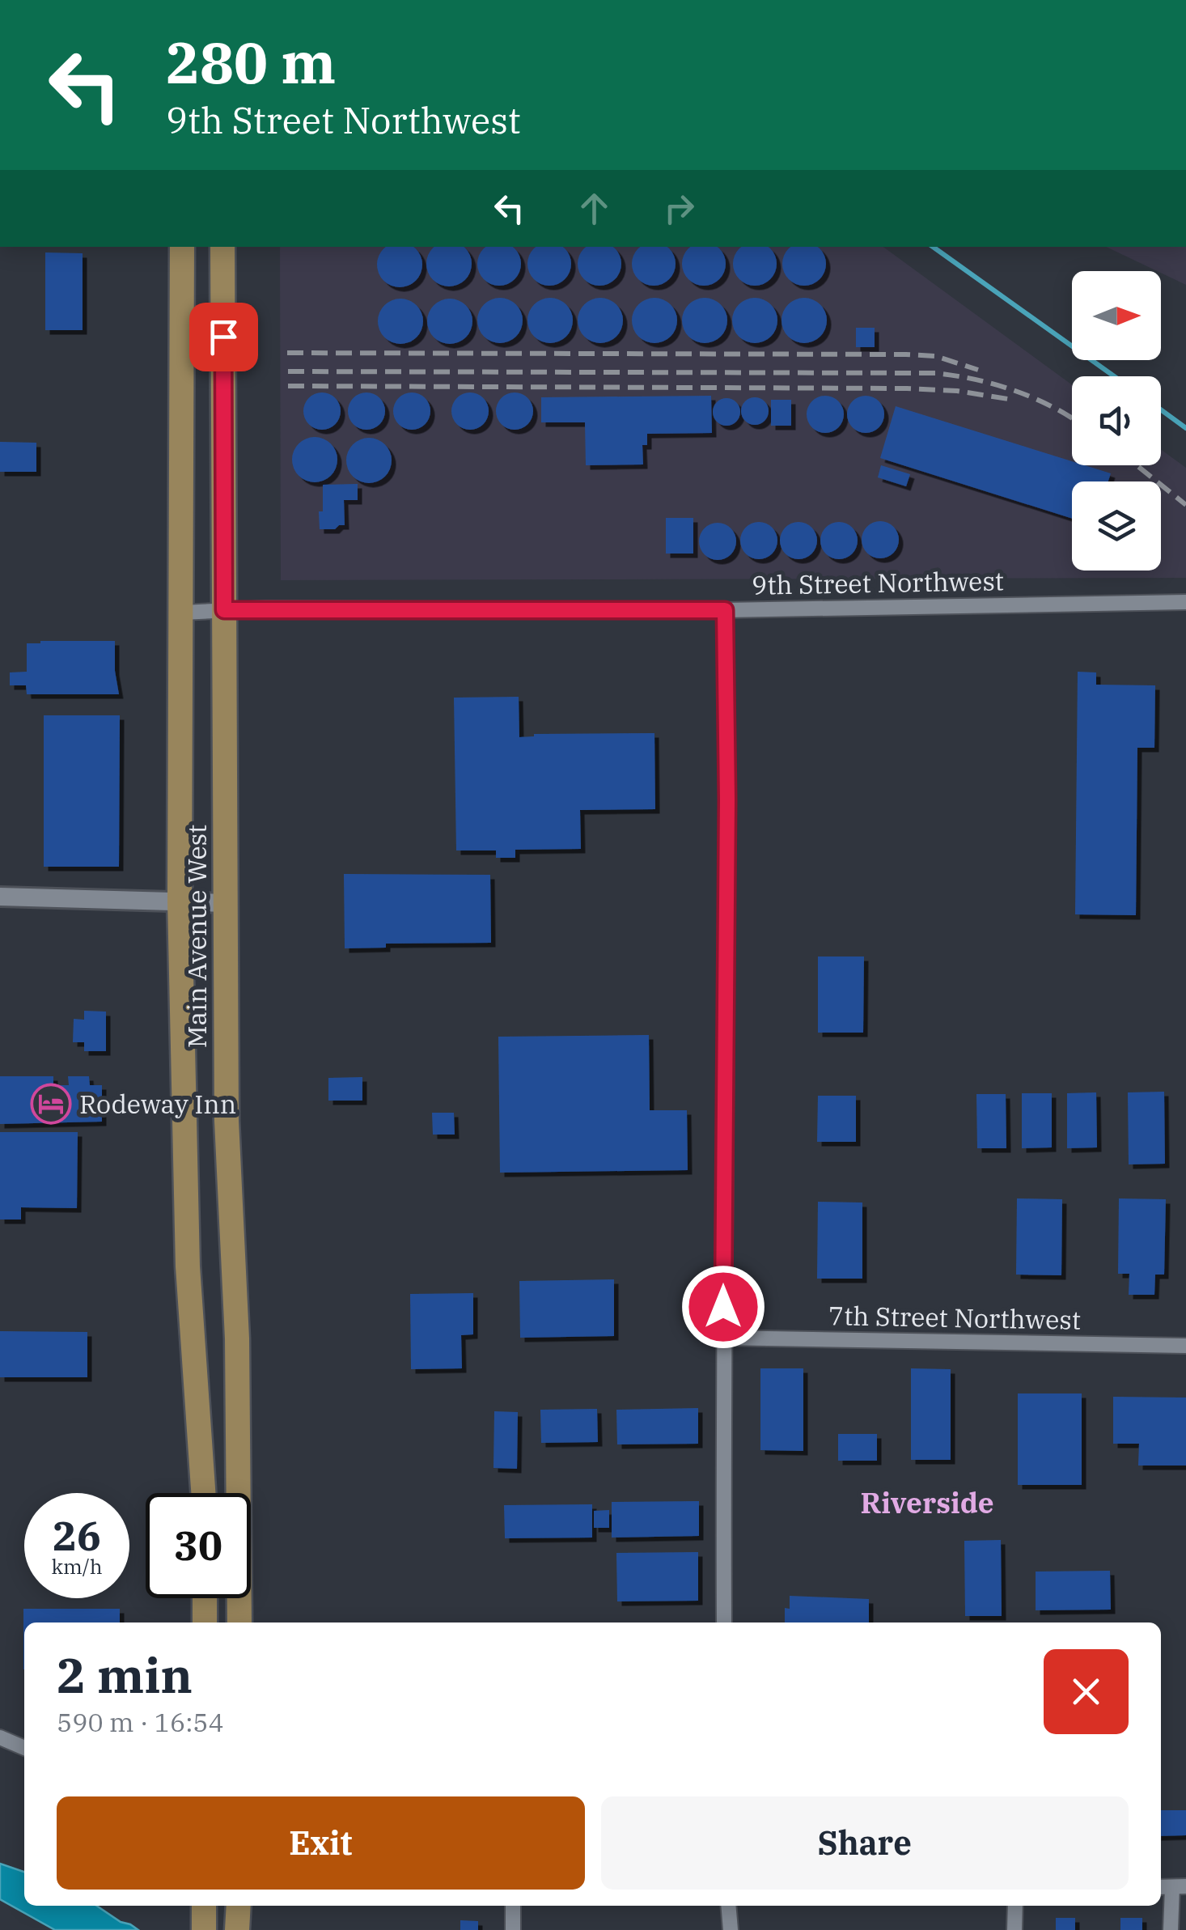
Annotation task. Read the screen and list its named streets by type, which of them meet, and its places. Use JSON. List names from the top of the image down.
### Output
{
  "streets": {
    "main road": ["Main Avenue West"],
    "street": ["9th Street Northwest", "7th Street Northwest"]
  },
  "crossings": [
    ["9th Street Northwest", "Main Avenue West"]
  ],
  "districts": ["Riverside"],
  "places": {
    "hotel": ["Rodeway Inn"]
  },
  "north": "right",
  "page": {
    "turn": ["280 m", "9th Street Northwest"],
    "speed": "26 km/h",
    "limit": "30",
    "heading": ["2 min", "590 m · 16:54"],
    "buttons": ["Exit", "Share"]
  }
}
